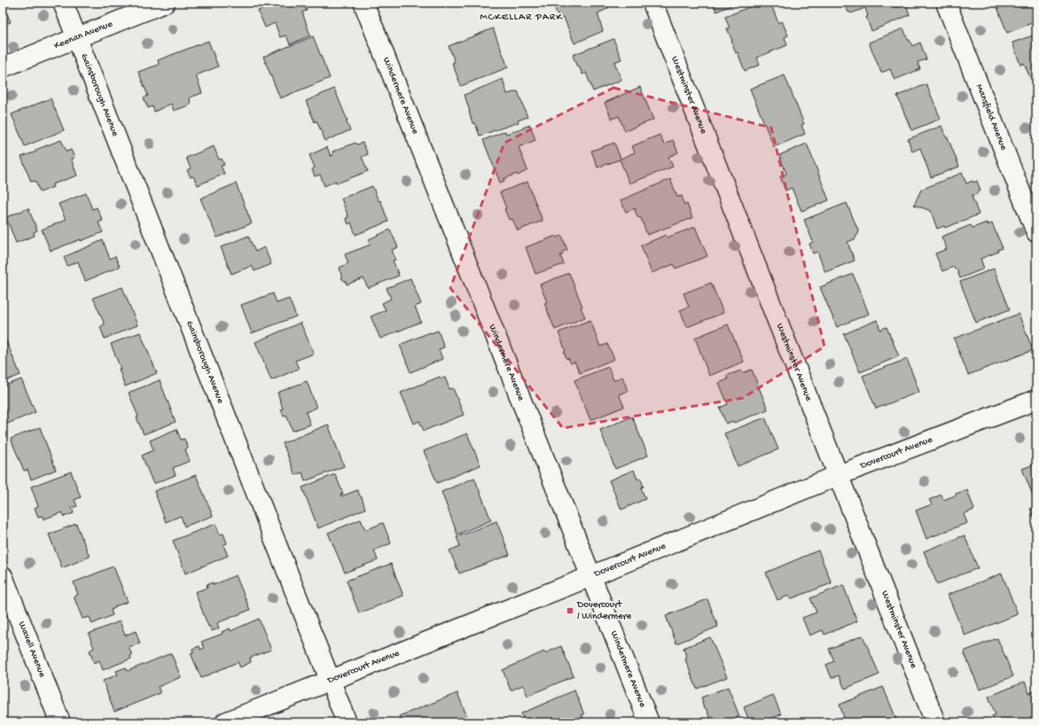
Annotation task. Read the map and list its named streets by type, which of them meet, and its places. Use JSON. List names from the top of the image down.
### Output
{
  "streets": {
    "street": [
      "Keenan Avenue",
      "Westminster Avenue",
      "Gainsborough Avenue",
      "Windermere Avenue",
      "Mansfield Avenue",
      "Dovercourt Avenue",
      "Wavell Avenue"
    ]
  },
  "crossings": [
    ["Keenan Avenue", "Gainsborough Avenue"],
    ["Westminster Avenue", "Dovercourt Avenue"],
    ["Gainsborough Avenue", "Dovercourt Avenue"],
    ["Windermere Avenue", "Dovercourt Avenue"]
  ],
  "districts": ["MCKELLAR PARK"],
  "places": {
    "transit": ["Dovercourt / Windermere"]
  }
}
